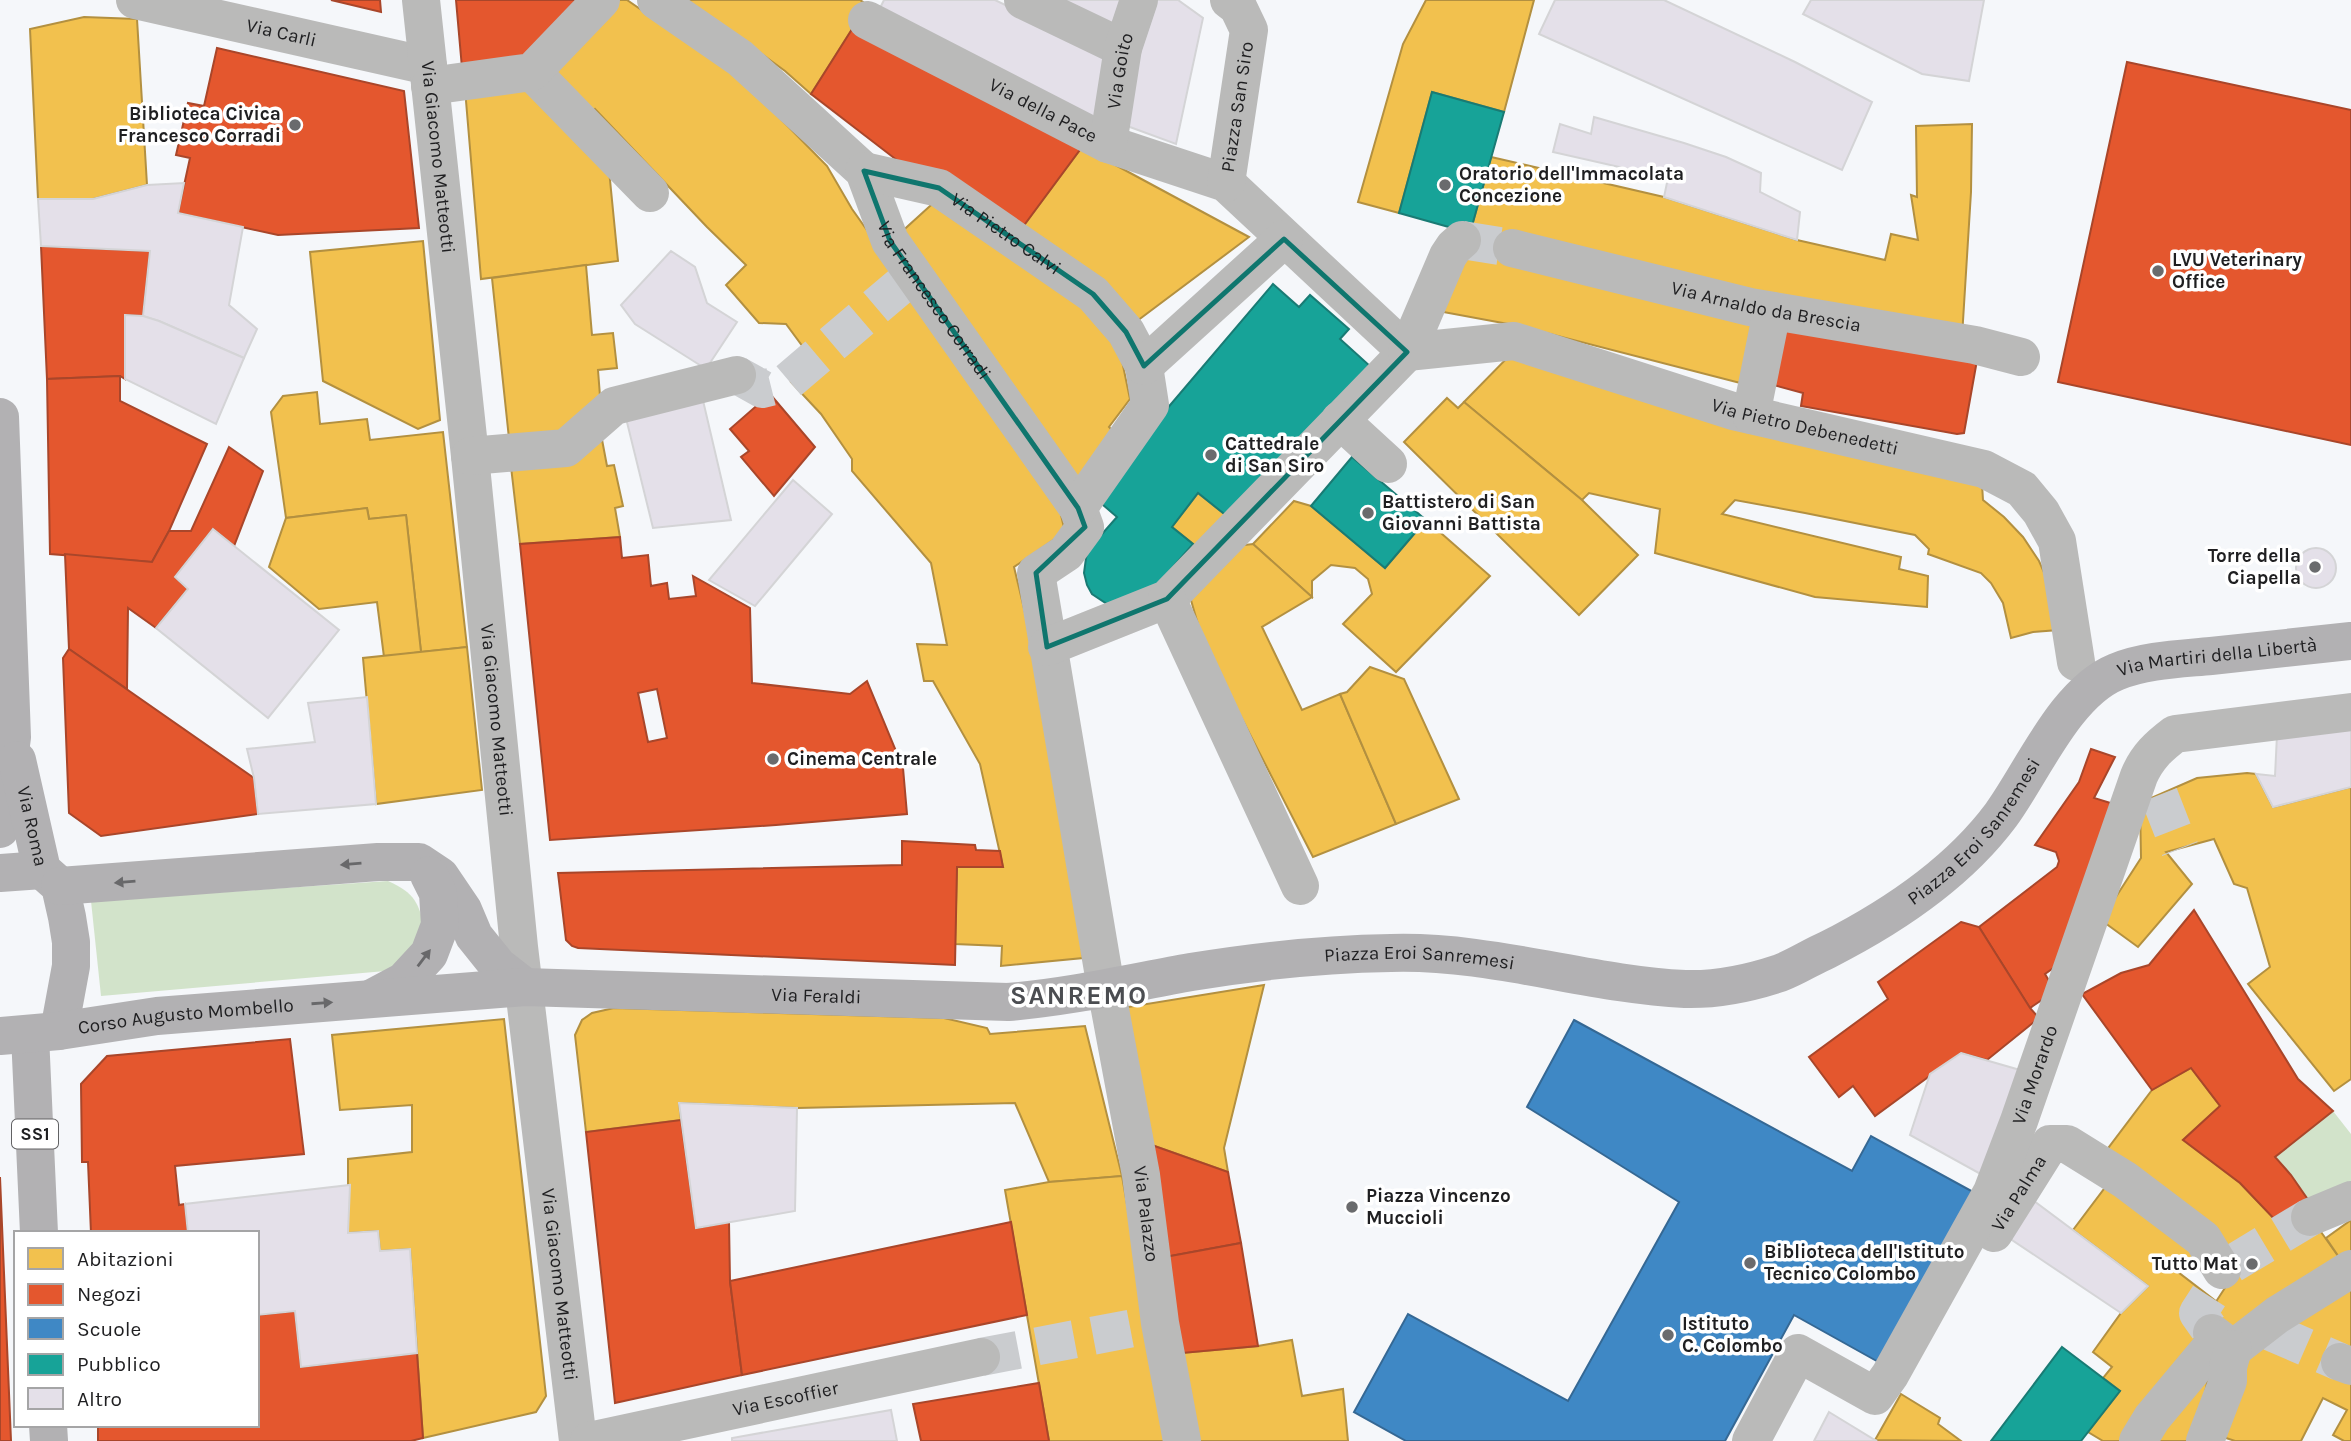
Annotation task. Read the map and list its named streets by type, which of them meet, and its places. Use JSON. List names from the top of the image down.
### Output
{
  "streets": {
    "main road": [
      "Via Martiri della Libertà",
      "Via Roma",
      "Piazza Eroi Sanremesi",
      "Via Feraldi",
      "Corso Augusto Mombello",
      "SS1"
    ],
    "street": [
      "Via Carli",
      "Via Goito",
      "Piazza San Siro",
      "Via della Pace",
      "Via Giacomo Matteotti",
      "Via Pietro Calvi",
      "Via Francesco Corradi",
      "Via Arnaldo da Brescia",
      "Via Pietro Debenedetti",
      "Via Morardo",
      "Via Palma",
      "Via Palazzo",
      "Via Escoffier"
    ]
  },
  "crossings": [
    ["Via Carli", "Via Giacomo Matteotti"],
    ["Via Goito", "Via della Pace"],
    ["Piazza San Siro", "Via della Pace"],
    ["Piazza San Siro", "Via Pietro Debenedetti"],
    ["Via Giacomo Matteotti", "Via Feraldi"],
    ["Via Giacomo Matteotti", "Corso Augusto Mombello"],
    ["Via Pietro Calvi", "Via Francesco Corradi"],
    ["Via Pietro Debenedetti", "Via Martiri della Libertà"],
    ["Via Pietro Debenedetti", "Piazza Eroi Sanremesi"],
    ["Via Martiri della Libertà", "Piazza Eroi Sanremesi"],
    ["Via Roma", "Corso Augusto Mombello"],
    ["Piazza Eroi Sanremesi", "Via Feraldi"],
    ["Piazza Eroi Sanremesi", "Via Palazzo"],
    ["Via Feraldi", "Corso Augusto Mombello"],
    ["Via Feraldi", "Via Palazzo"],
    ["Via Morardo", "Via Palma"]
  ],
  "districts": ["SANREMO"],
  "places": [
    "Biblioteca Civica Francesco Corradi",
    "Oratorio dell'Immacolata Concezione",
    "LVU Veterinary Office",
    "Cattedrale di San Siro",
    "Battistero di San Giovanni Battista",
    "Torre della Ciapella",
    "Cinema Centrale",
    "Piazza Vincenzo Muccioli",
    "Biblioteca dell'Istituto Tecnico Colombo",
    "Tutto Mat",
    "Istituto C. Colombo"
  ],
  "legend": [
    "Abitazioni",
    "Negozi",
    "Scuole",
    "Pubblico",
    "Altro"
  ]
}
